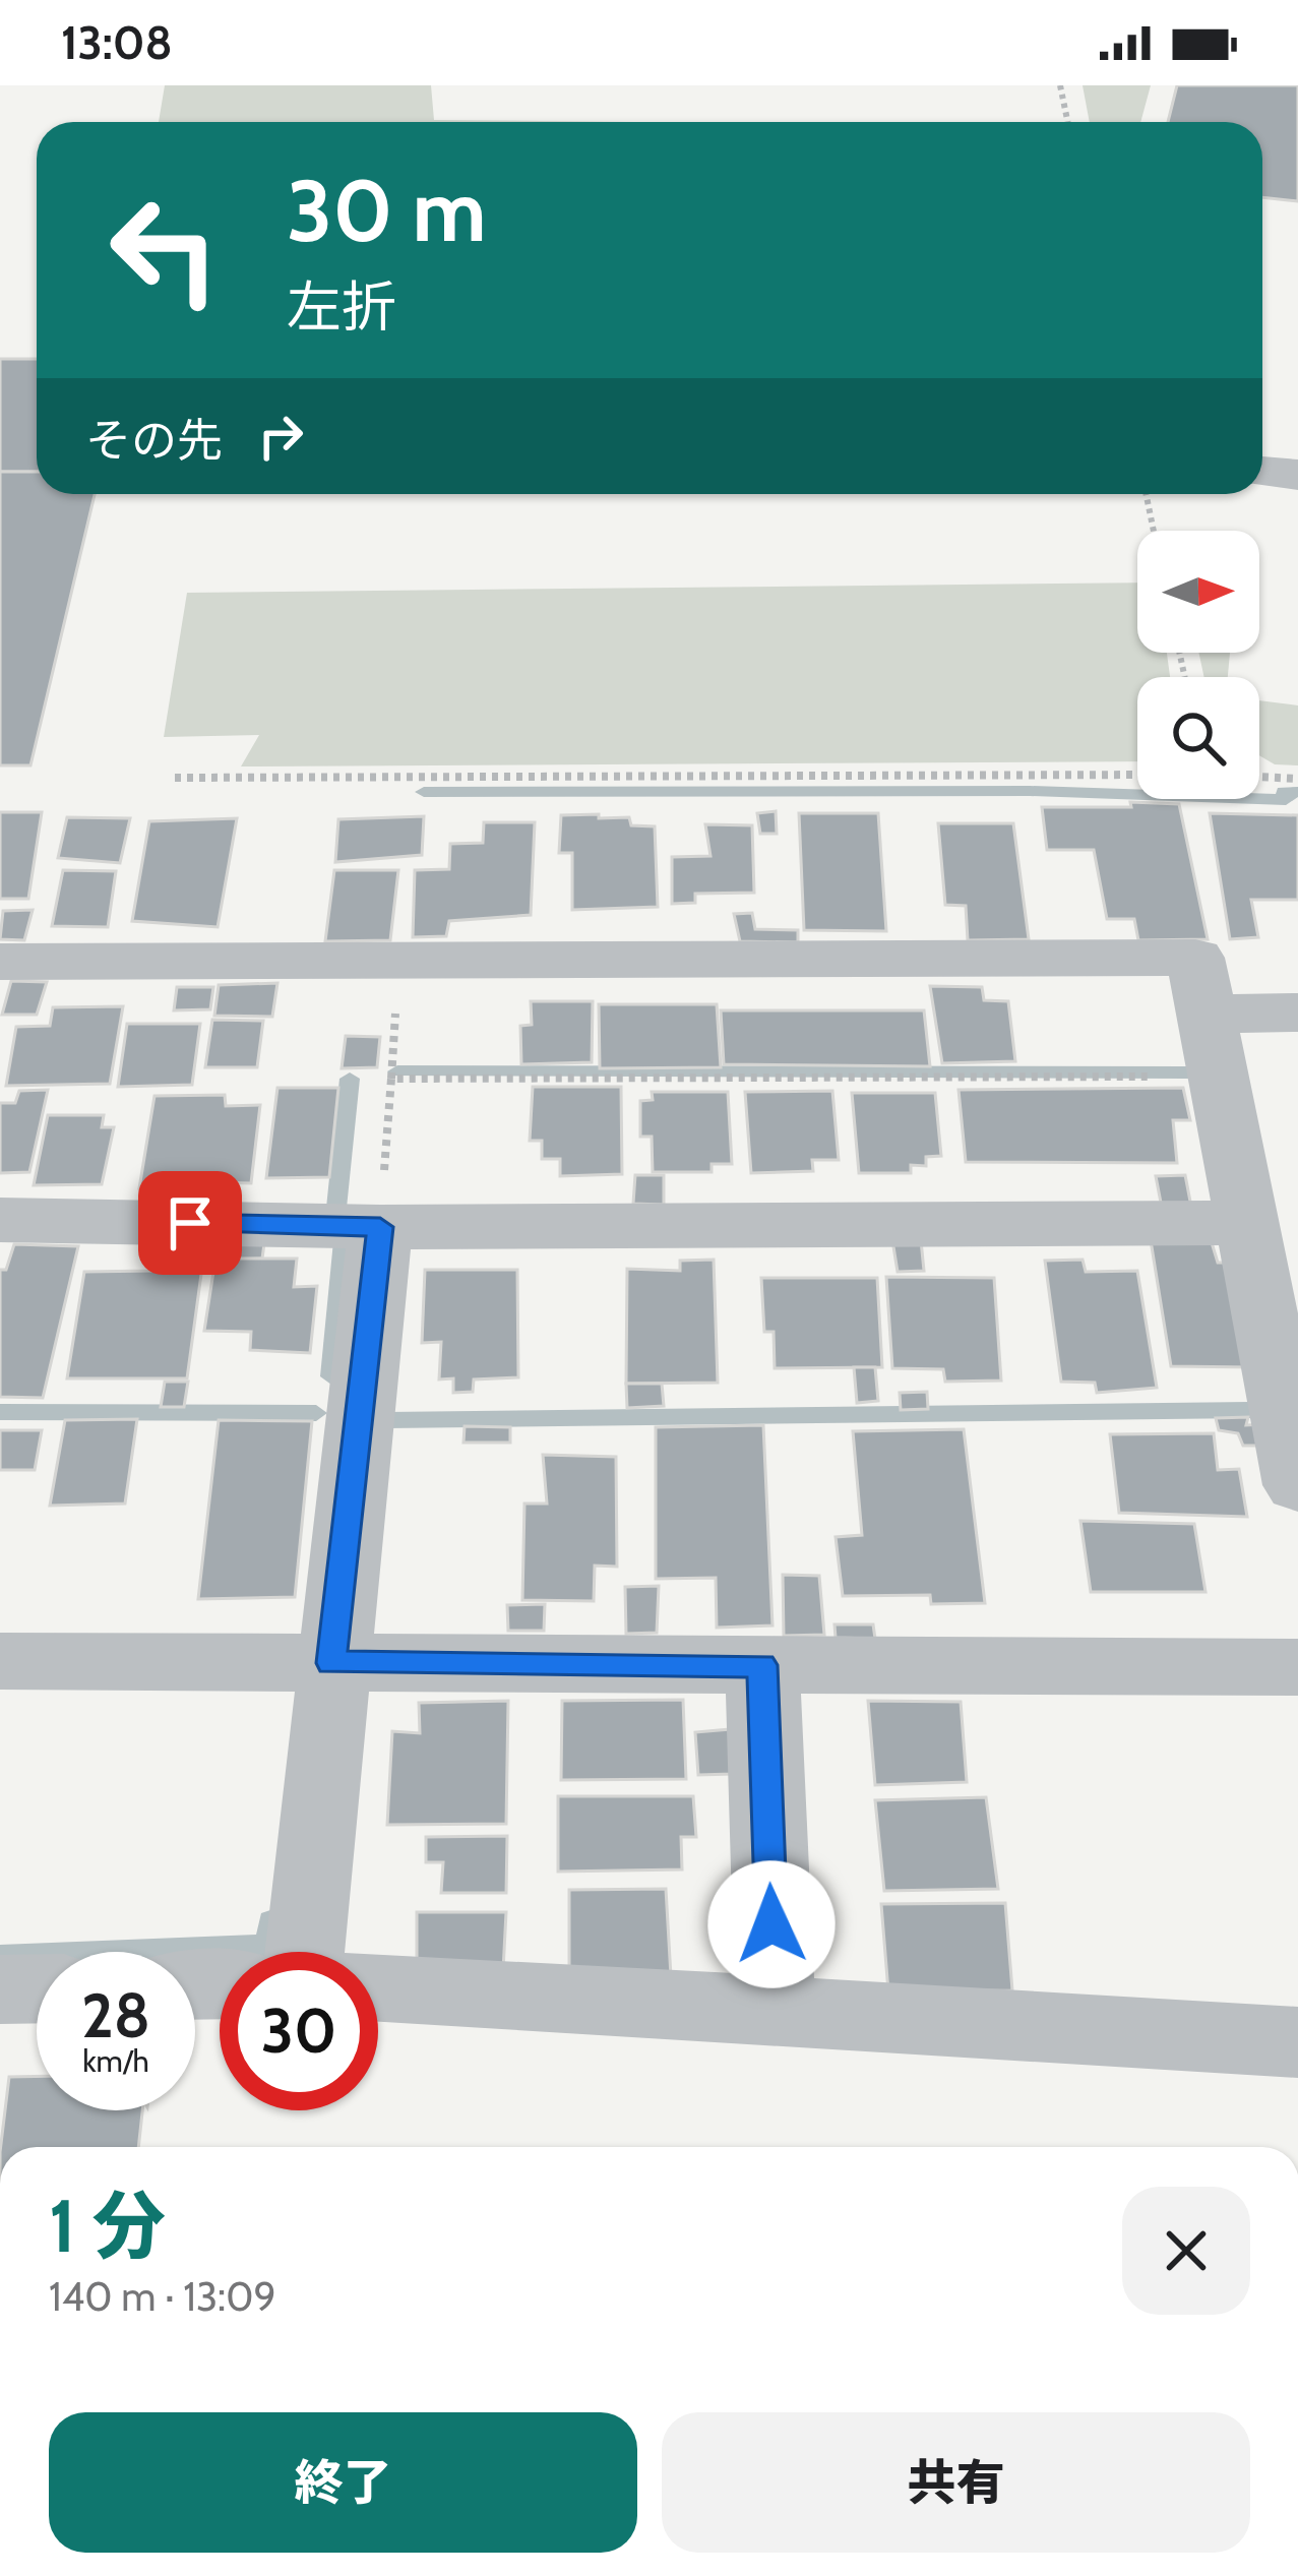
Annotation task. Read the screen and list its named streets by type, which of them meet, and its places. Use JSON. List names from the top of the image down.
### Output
{
  "north": "right",
  "page": {
    "status": "13:08",
    "turn": ["30 m", "左折"],
    "then": "その先",
    "speed": "28 km/h",
    "limit": "30",
    "heading": ["1 分", "140 m · 13:09"],
    "buttons": ["終了", "共有"]
  }
}
